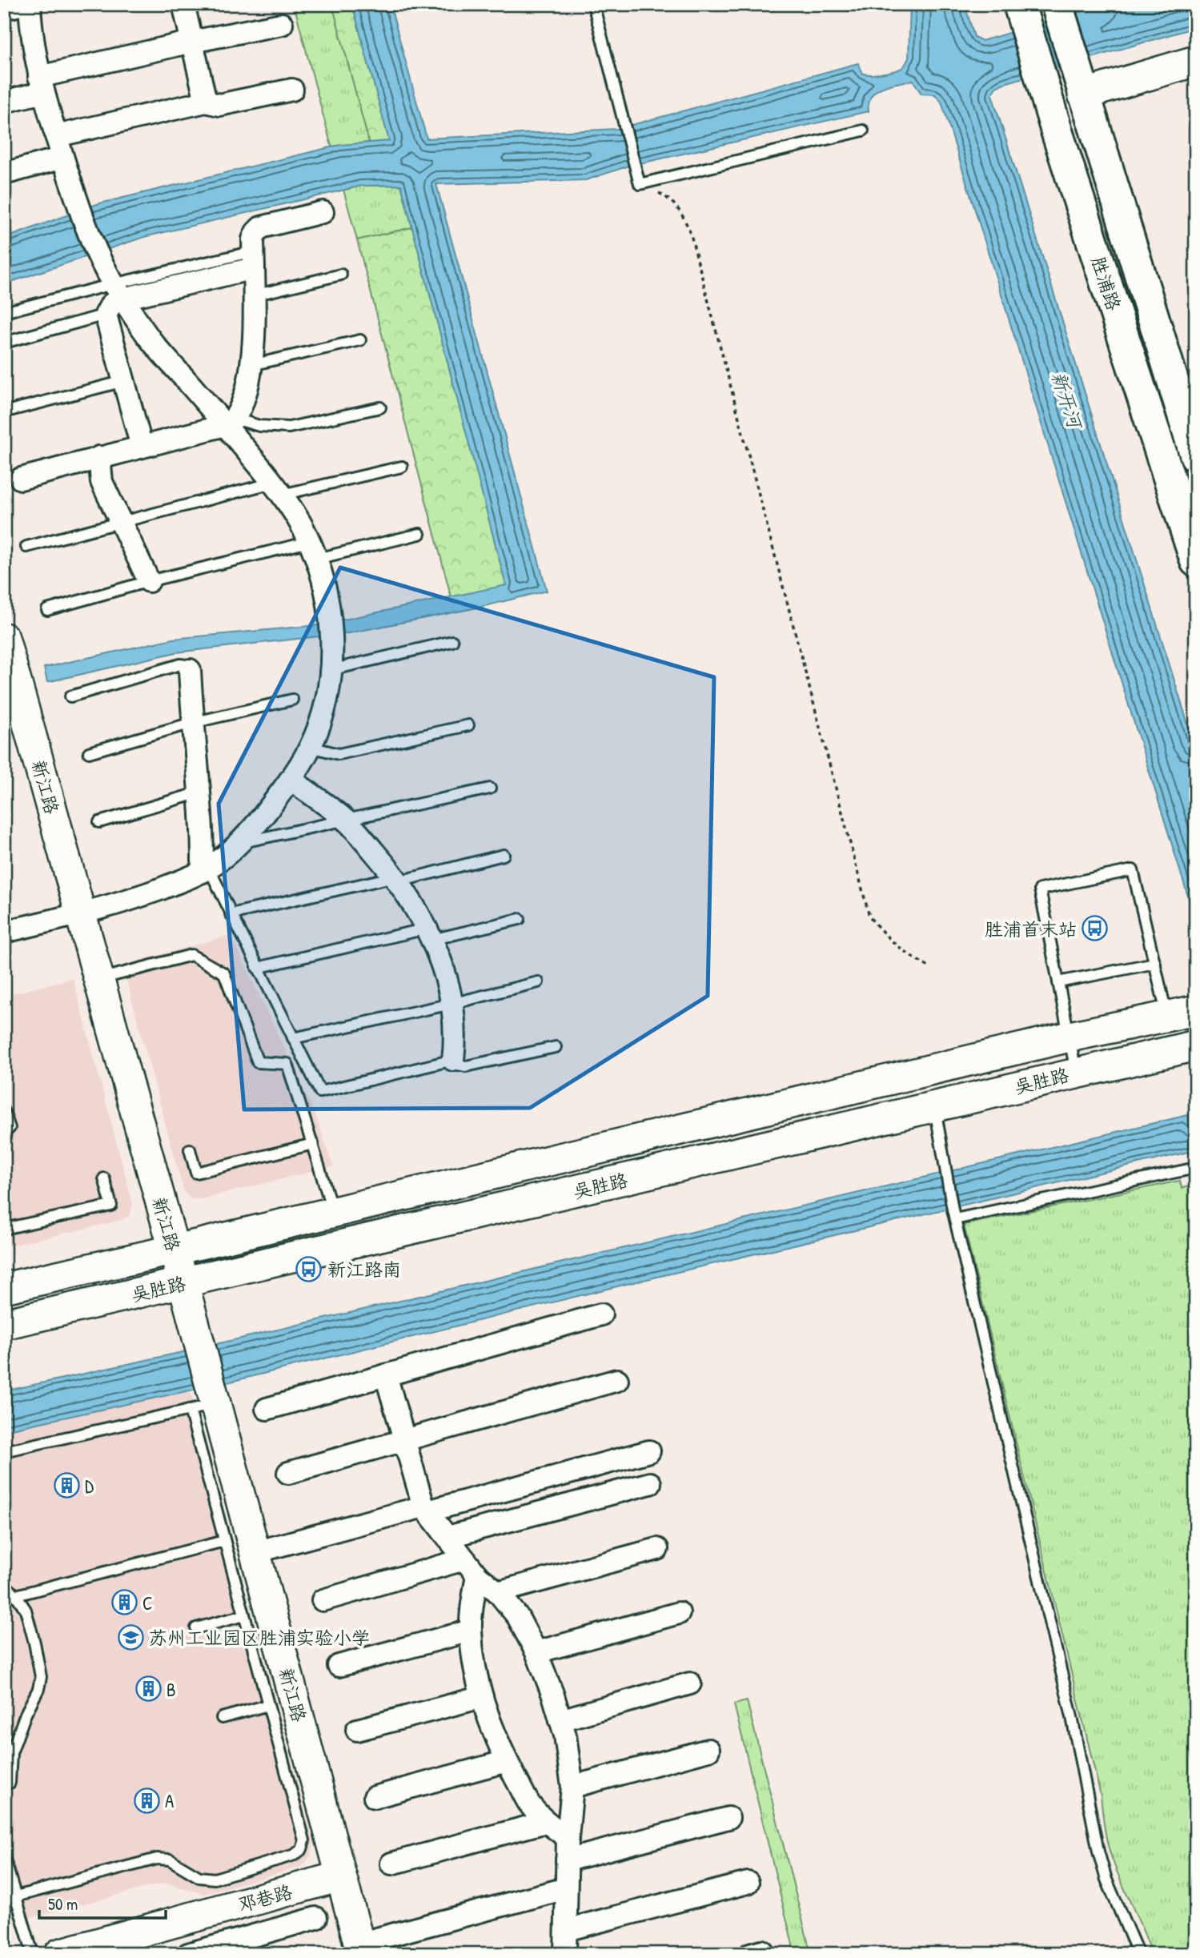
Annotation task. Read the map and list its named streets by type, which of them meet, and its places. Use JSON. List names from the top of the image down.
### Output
{
  "streets": {
    "main road": [
      "胜浦路",
      "新江路",
      "吴胜路",
      "邓巷路"
    ]
  },
  "crossings": [
    ["新江路", "吴胜路"],
    ["新江路", "邓巷路"]
  ],
  "water": ["新开河"],
  "places": {
    "bus stop": ["胜浦首末站", "新江路南"],
    "building": [
      "D",
      "C",
      "B",
      "A"
    ],
    "school or university": ["苏州工业园区胜浦实验小学"]
  },
  "scale_bar": "50 m"
}
